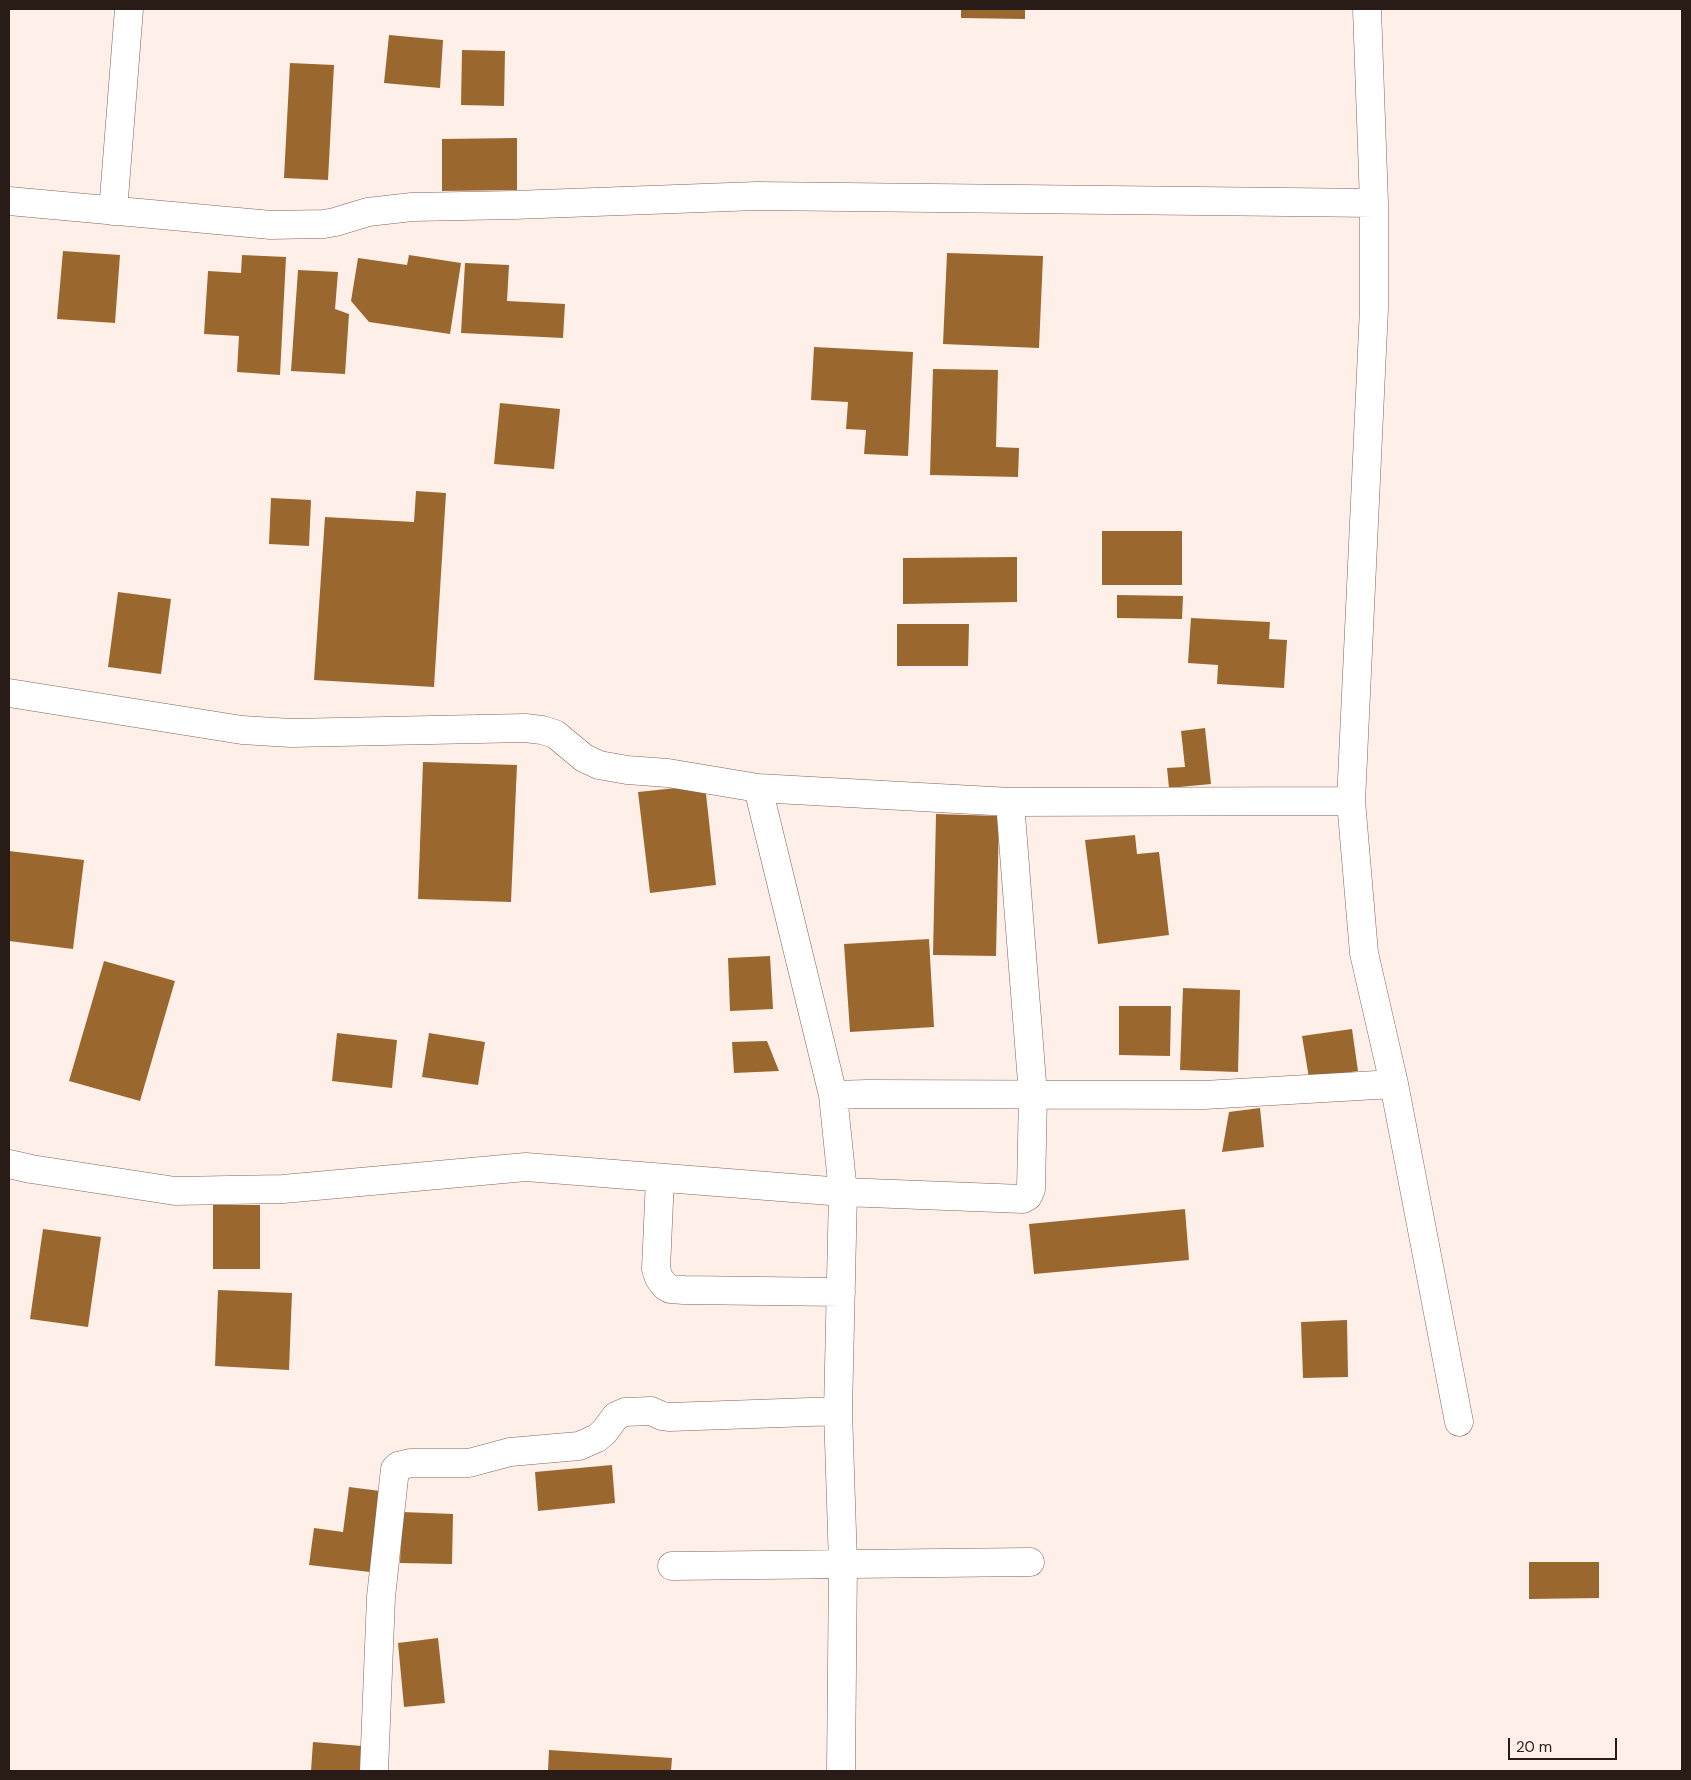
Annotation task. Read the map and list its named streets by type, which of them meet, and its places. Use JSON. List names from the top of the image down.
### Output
{
  "scale_bar": "20 m"
}
